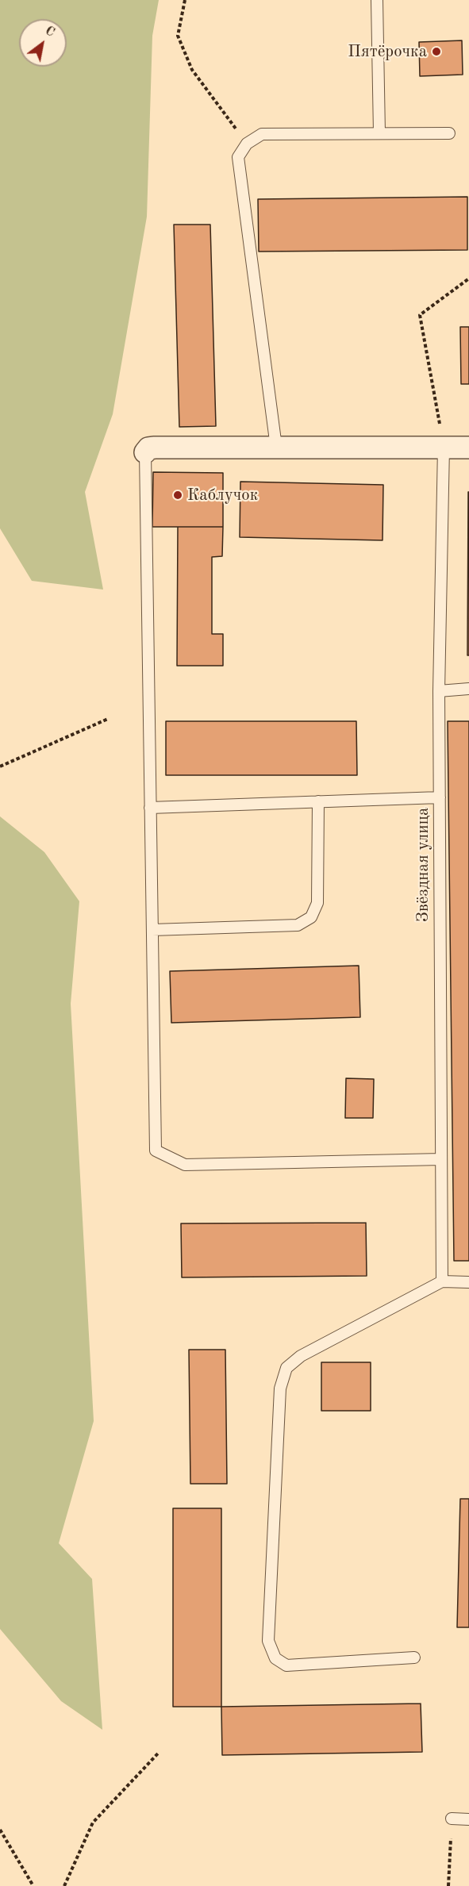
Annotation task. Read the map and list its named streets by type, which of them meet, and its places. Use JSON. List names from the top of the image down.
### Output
{
  "streets": {
    "lane": ["Звёздная улица"]
  },
  "places": ["Пятёрочка", "Каблучок"],
  "north": "top right"
}
